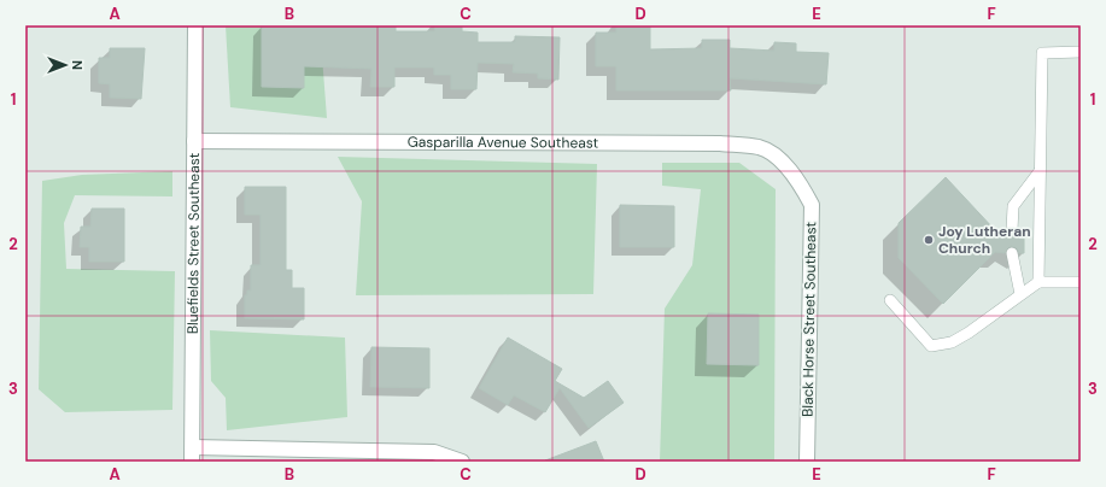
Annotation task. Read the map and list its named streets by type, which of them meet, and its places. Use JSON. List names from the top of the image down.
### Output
{
  "streets": {
    "street": ["Gasparilla Avenue Southeast", "Bluefields Street Southeast", "Black Horse Street Southeast"]
  },
  "crossings": [
    ["Gasparilla Avenue Southeast", "Bluefields Street Southeast"],
    ["Gasparilla Avenue Southeast", "Black Horse Street Southeast"]
  ],
  "places": ["Joy Lutheran Church"],
  "north": "right",
  "grid": {
    "columns": [
      "A",
      "B",
      "C",
      "D",
      "E",
      "F"
    ],
    "rows": ["1", "2", "3"]
  }
}
